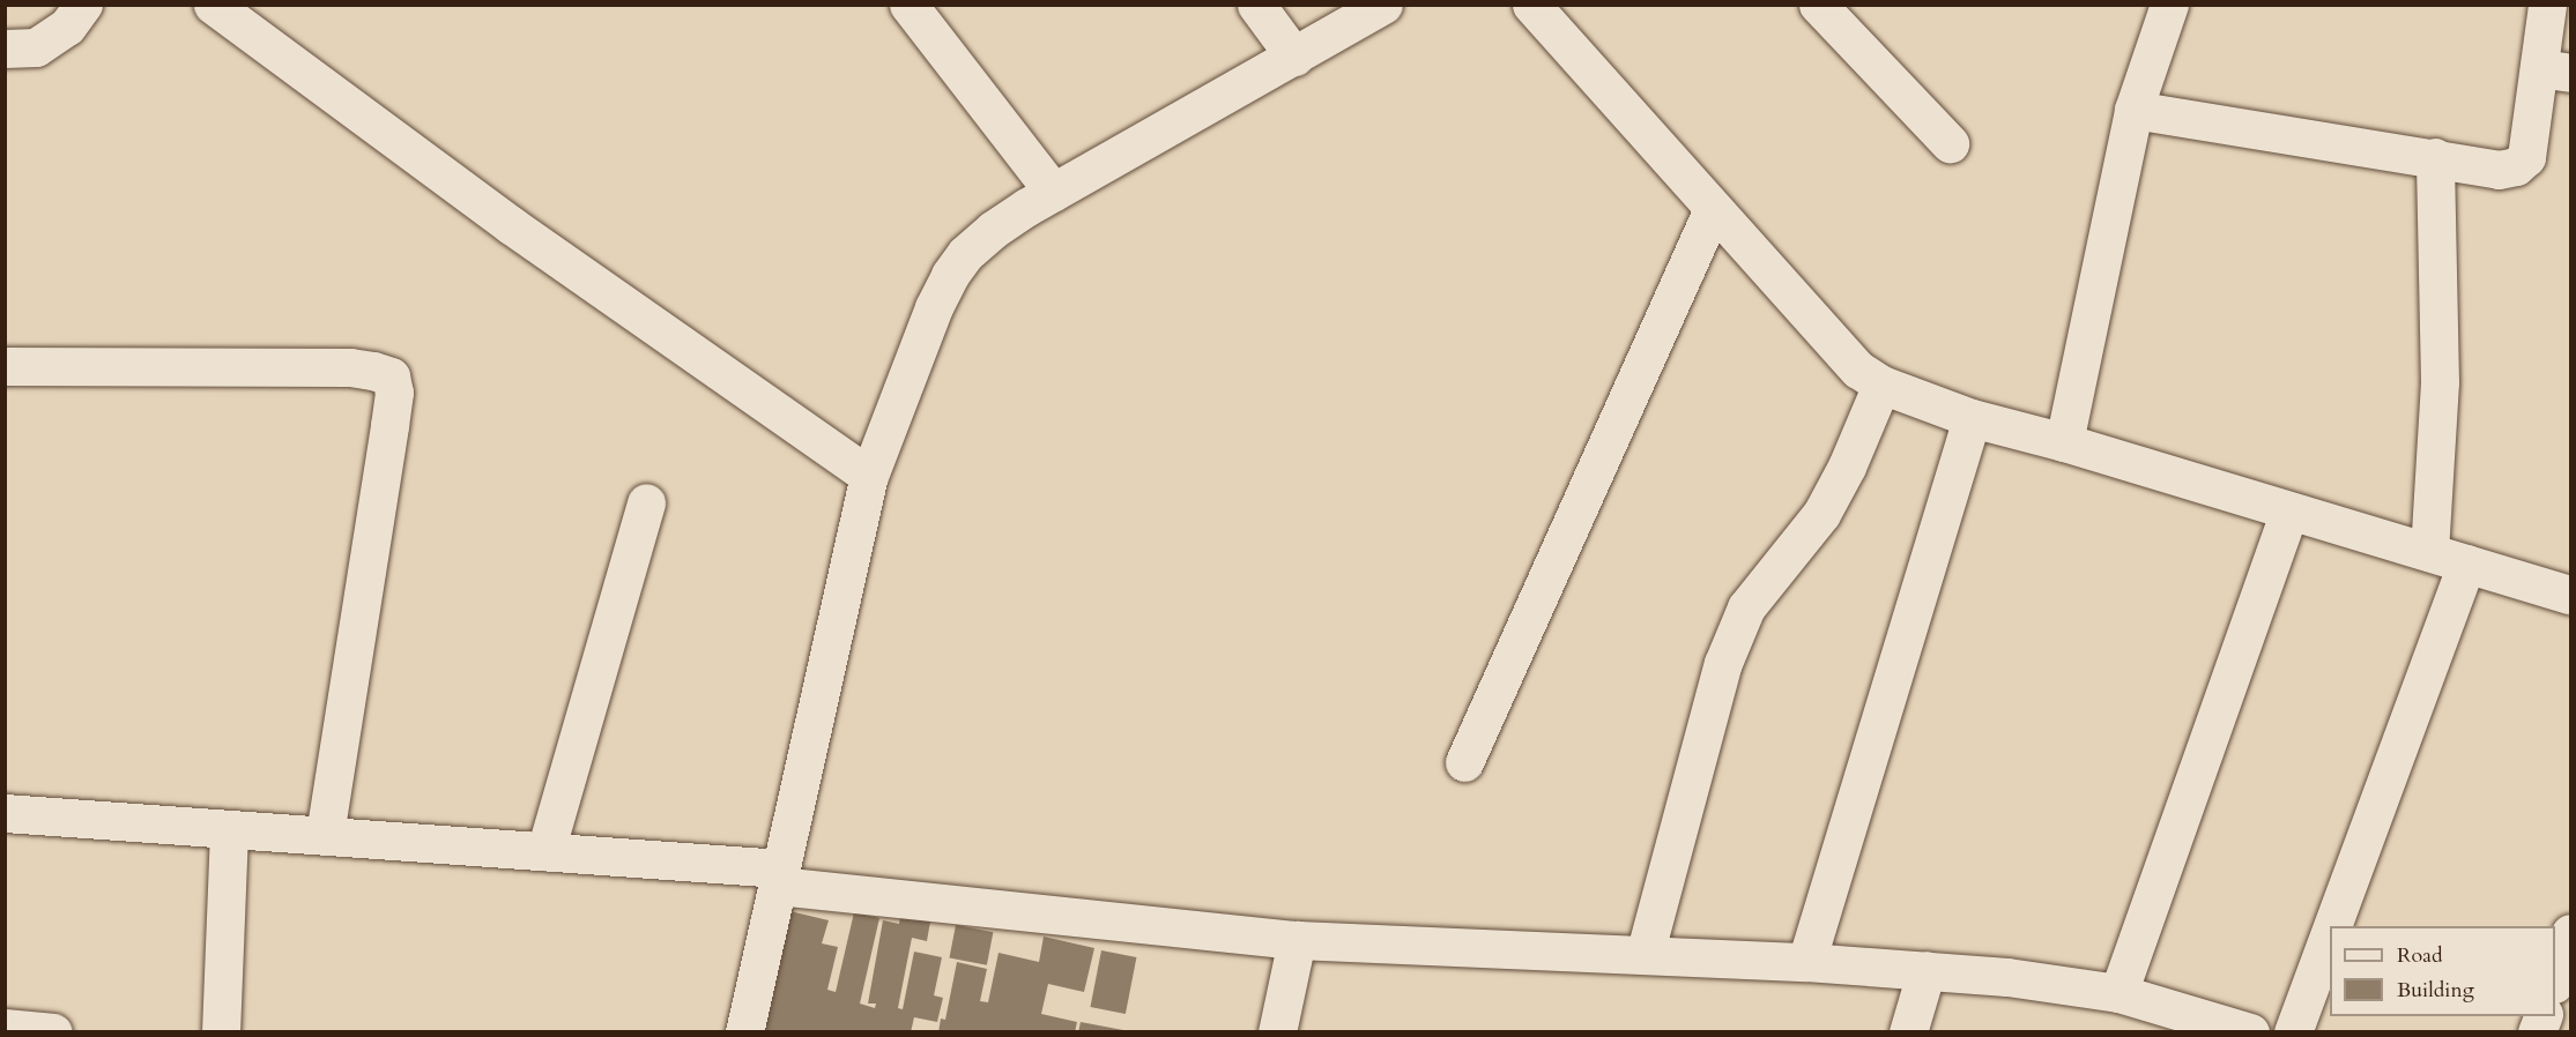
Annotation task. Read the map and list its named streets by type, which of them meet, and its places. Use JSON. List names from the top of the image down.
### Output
{
  "legend": ["Road", "Building"]
}
